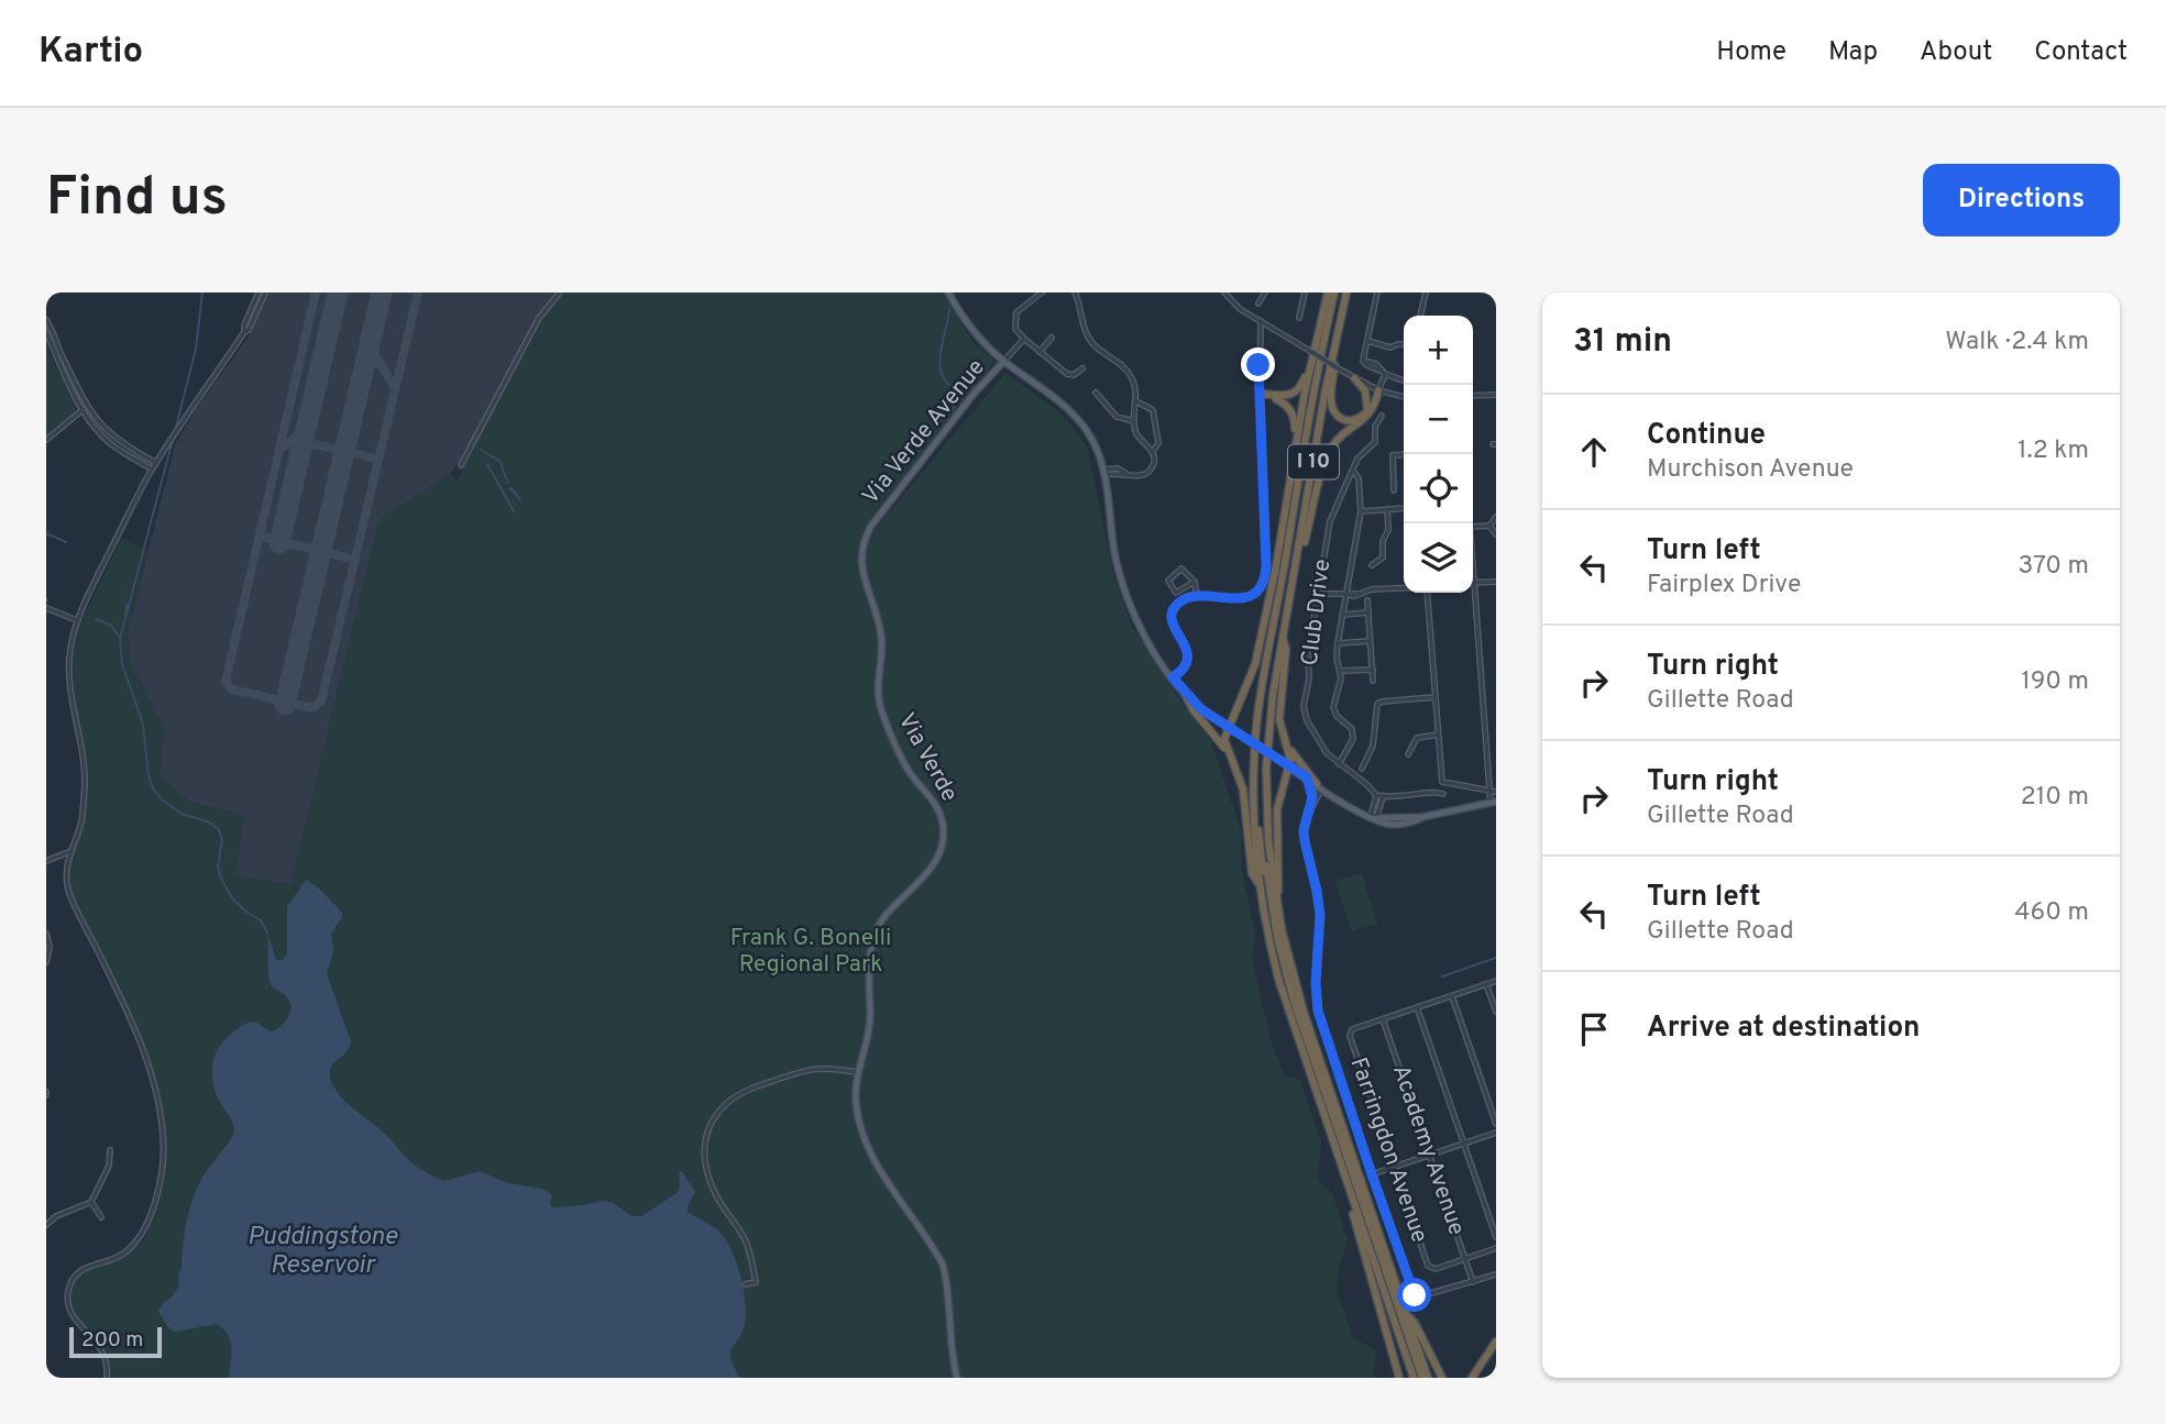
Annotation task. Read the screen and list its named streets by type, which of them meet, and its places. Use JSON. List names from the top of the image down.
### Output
{
  "streets": {
    "highway": ["I 10"],
    "main road": ["Via Verde Avenue", "Via Verde"],
    "street": ["Club Drive", "Farringdon Avenue", "Academy Avenue"]
  },
  "crossings": [
    ["Via Verde Avenue", "Via Verde"],
    ["Farringdon Avenue", "Academy Avenue"]
  ],
  "water": ["Puddingstone Reservoir"],
  "parks": ["Frank G. Bonelli Regional Park"],
  "scale_bar": "200 m",
  "page": {
    "header": "Kartio",
    "nav": [
      "Home",
      "Map",
      "About",
      "Contact"
    ],
    "buttons": "Directions",
    "title": "Find us",
    "heading": ["31 min", "Walk · 2.4 km"],
    "map_buttons": ["+", "−"],
    "list": [
      ["Continue", "Murchison Avenue", "1.2 km"],
      ["Turn left", "Fairplex Drive", "370 m"],
      ["Turn right", "Gillette Road", "190 m"],
      ["Turn right", "Gillette Road", "210 m"],
      ["Turn left", "Gillette Road", "460 m"],
      "Arrive at destination"
    ],
    "scale": "200 m"
  }
}
